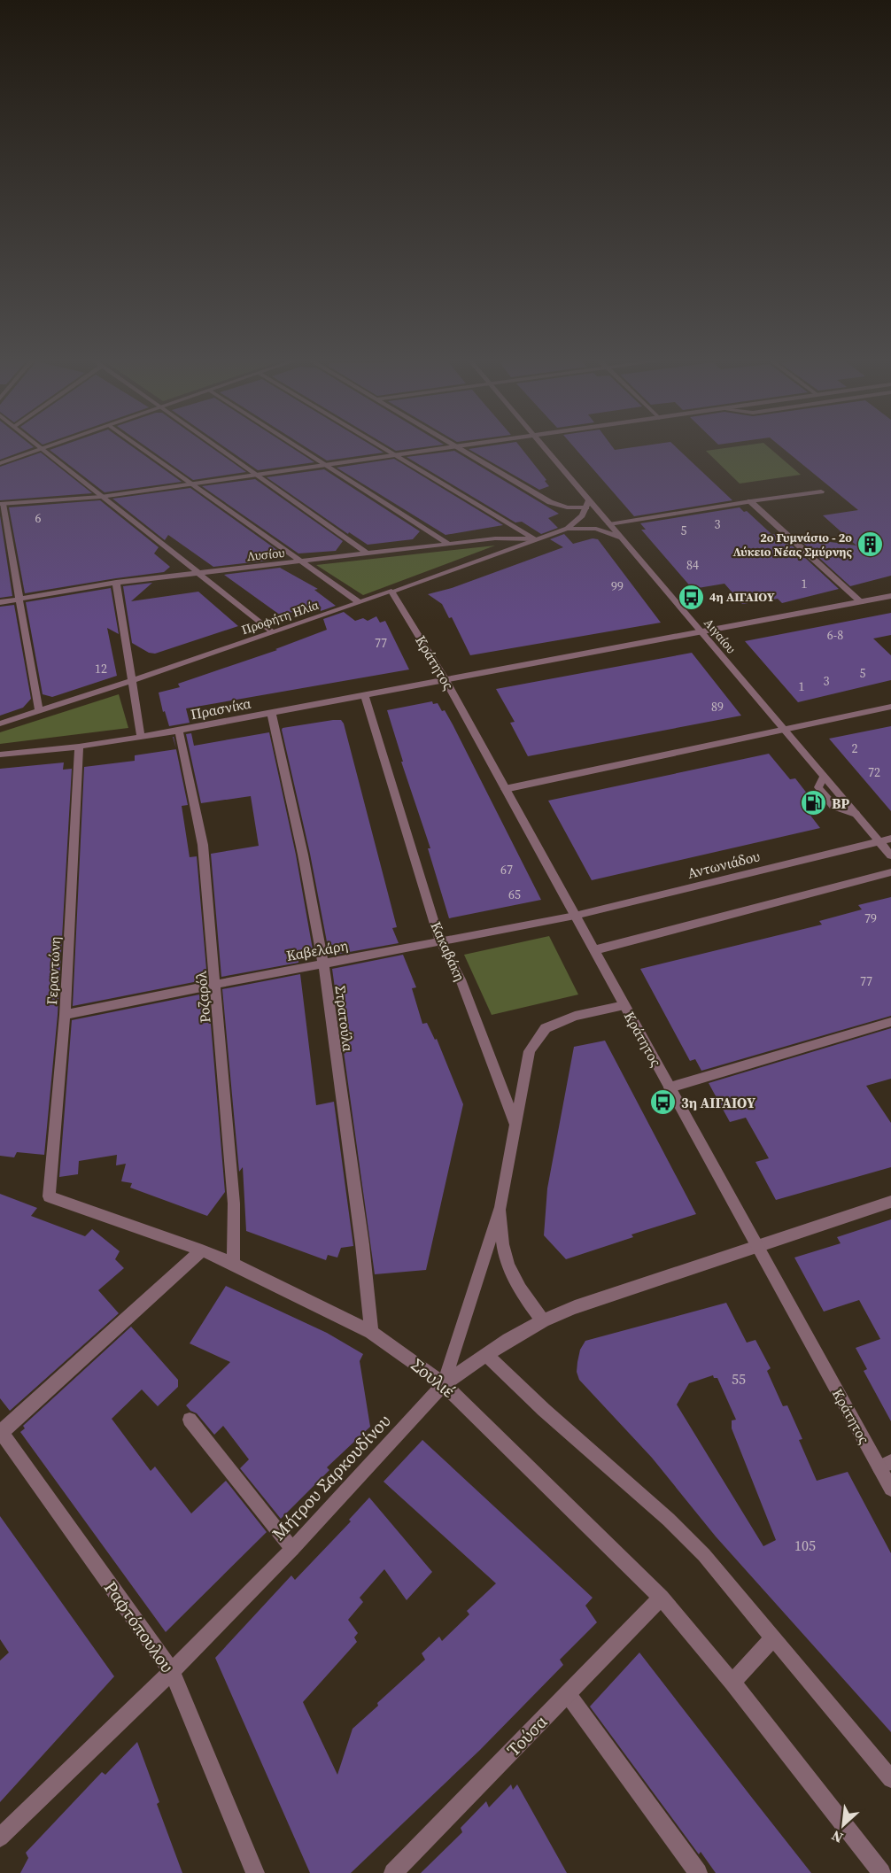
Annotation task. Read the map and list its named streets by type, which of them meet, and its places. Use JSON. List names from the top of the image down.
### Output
{
  "streets": {
    "street": [
      "Λυσίου",
      "Προφήτη Ηλία",
      "Αιγαίου",
      "Κράτητος",
      "Πρασνίκα",
      "Αντωνιάδου",
      "Καβελάρη",
      "Κακαβάκη",
      "Γεραντώνη",
      "Ροζαρόλ",
      "Στρατούλα",
      "Σουλιέ",
      "Μήτρου Σαρκουδίνου",
      "Ραφτόπουλου",
      "Τούσα"
    ]
  },
  "crossings": [
    ["Λυσίου", "Προφήτη Ηλία"],
    ["Προφήτη Ηλία", "Αιγαίου"],
    ["Προφήτη Ηλία", "Κράτητος"],
    ["Αιγαίου", "Πρασνίκα"],
    ["Αιγαίου", "Αντωνιάδου"],
    ["Κράτητος", "Πρασνίκα"],
    ["Κράτητος", "Αντωνιάδου"],
    ["Κράτητος", "Καβελάρη"],
    ["Κράτητος", "Μήτρου Σαρκουδίνου"],
    ["Πρασνίκα", "Κακαβάκη"],
    ["Πρασνίκα", "Γεραντώνη"],
    ["Πρασνίκα", "Ροζαρόλ"],
    ["Πρασνίκα", "Στρατούλα"],
    ["Αντωνιάδου", "Καβελάρη"],
    ["Καβελάρη", "Κακαβάκη"],
    ["Καβελάρη", "Γεραντώνη"],
    ["Καβελάρη", "Ροζαρόλ"],
    ["Καβελάρη", "Στρατούλα"],
    ["Γεραντώνη", "Σουλιέ"],
    ["Ροζαρόλ", "Σουλιέ"],
    ["Στρατούλα", "Σουλιέ"],
    ["Σουλιέ", "Μήτρου Σαρκουδίνου"],
    ["Σουλιέ", "Τούσα"],
    ["Μήτρου Σαρκουδίνου", "Ραφτόπουλου"]
  ],
  "places": {
    "building": ["2ο Γυμνάσιο - 2ο Λύκειο Νέας Σμύρνης"],
    "bus stop": ["4η ΑΙΓΑΙΟΥ", "3η ΑΙΓΑΙΟΥ"],
    "fuel station": ["BP"]
  },
  "house_numbers": [
    "6",
    "3",
    "5",
    "84",
    "1",
    "99",
    "6-8",
    "77",
    "12",
    "5",
    "3",
    "1",
    "89",
    "2",
    "72",
    "67",
    "65",
    "79",
    "77",
    "55",
    "105"
  ],
  "north": "bottom left"
}
